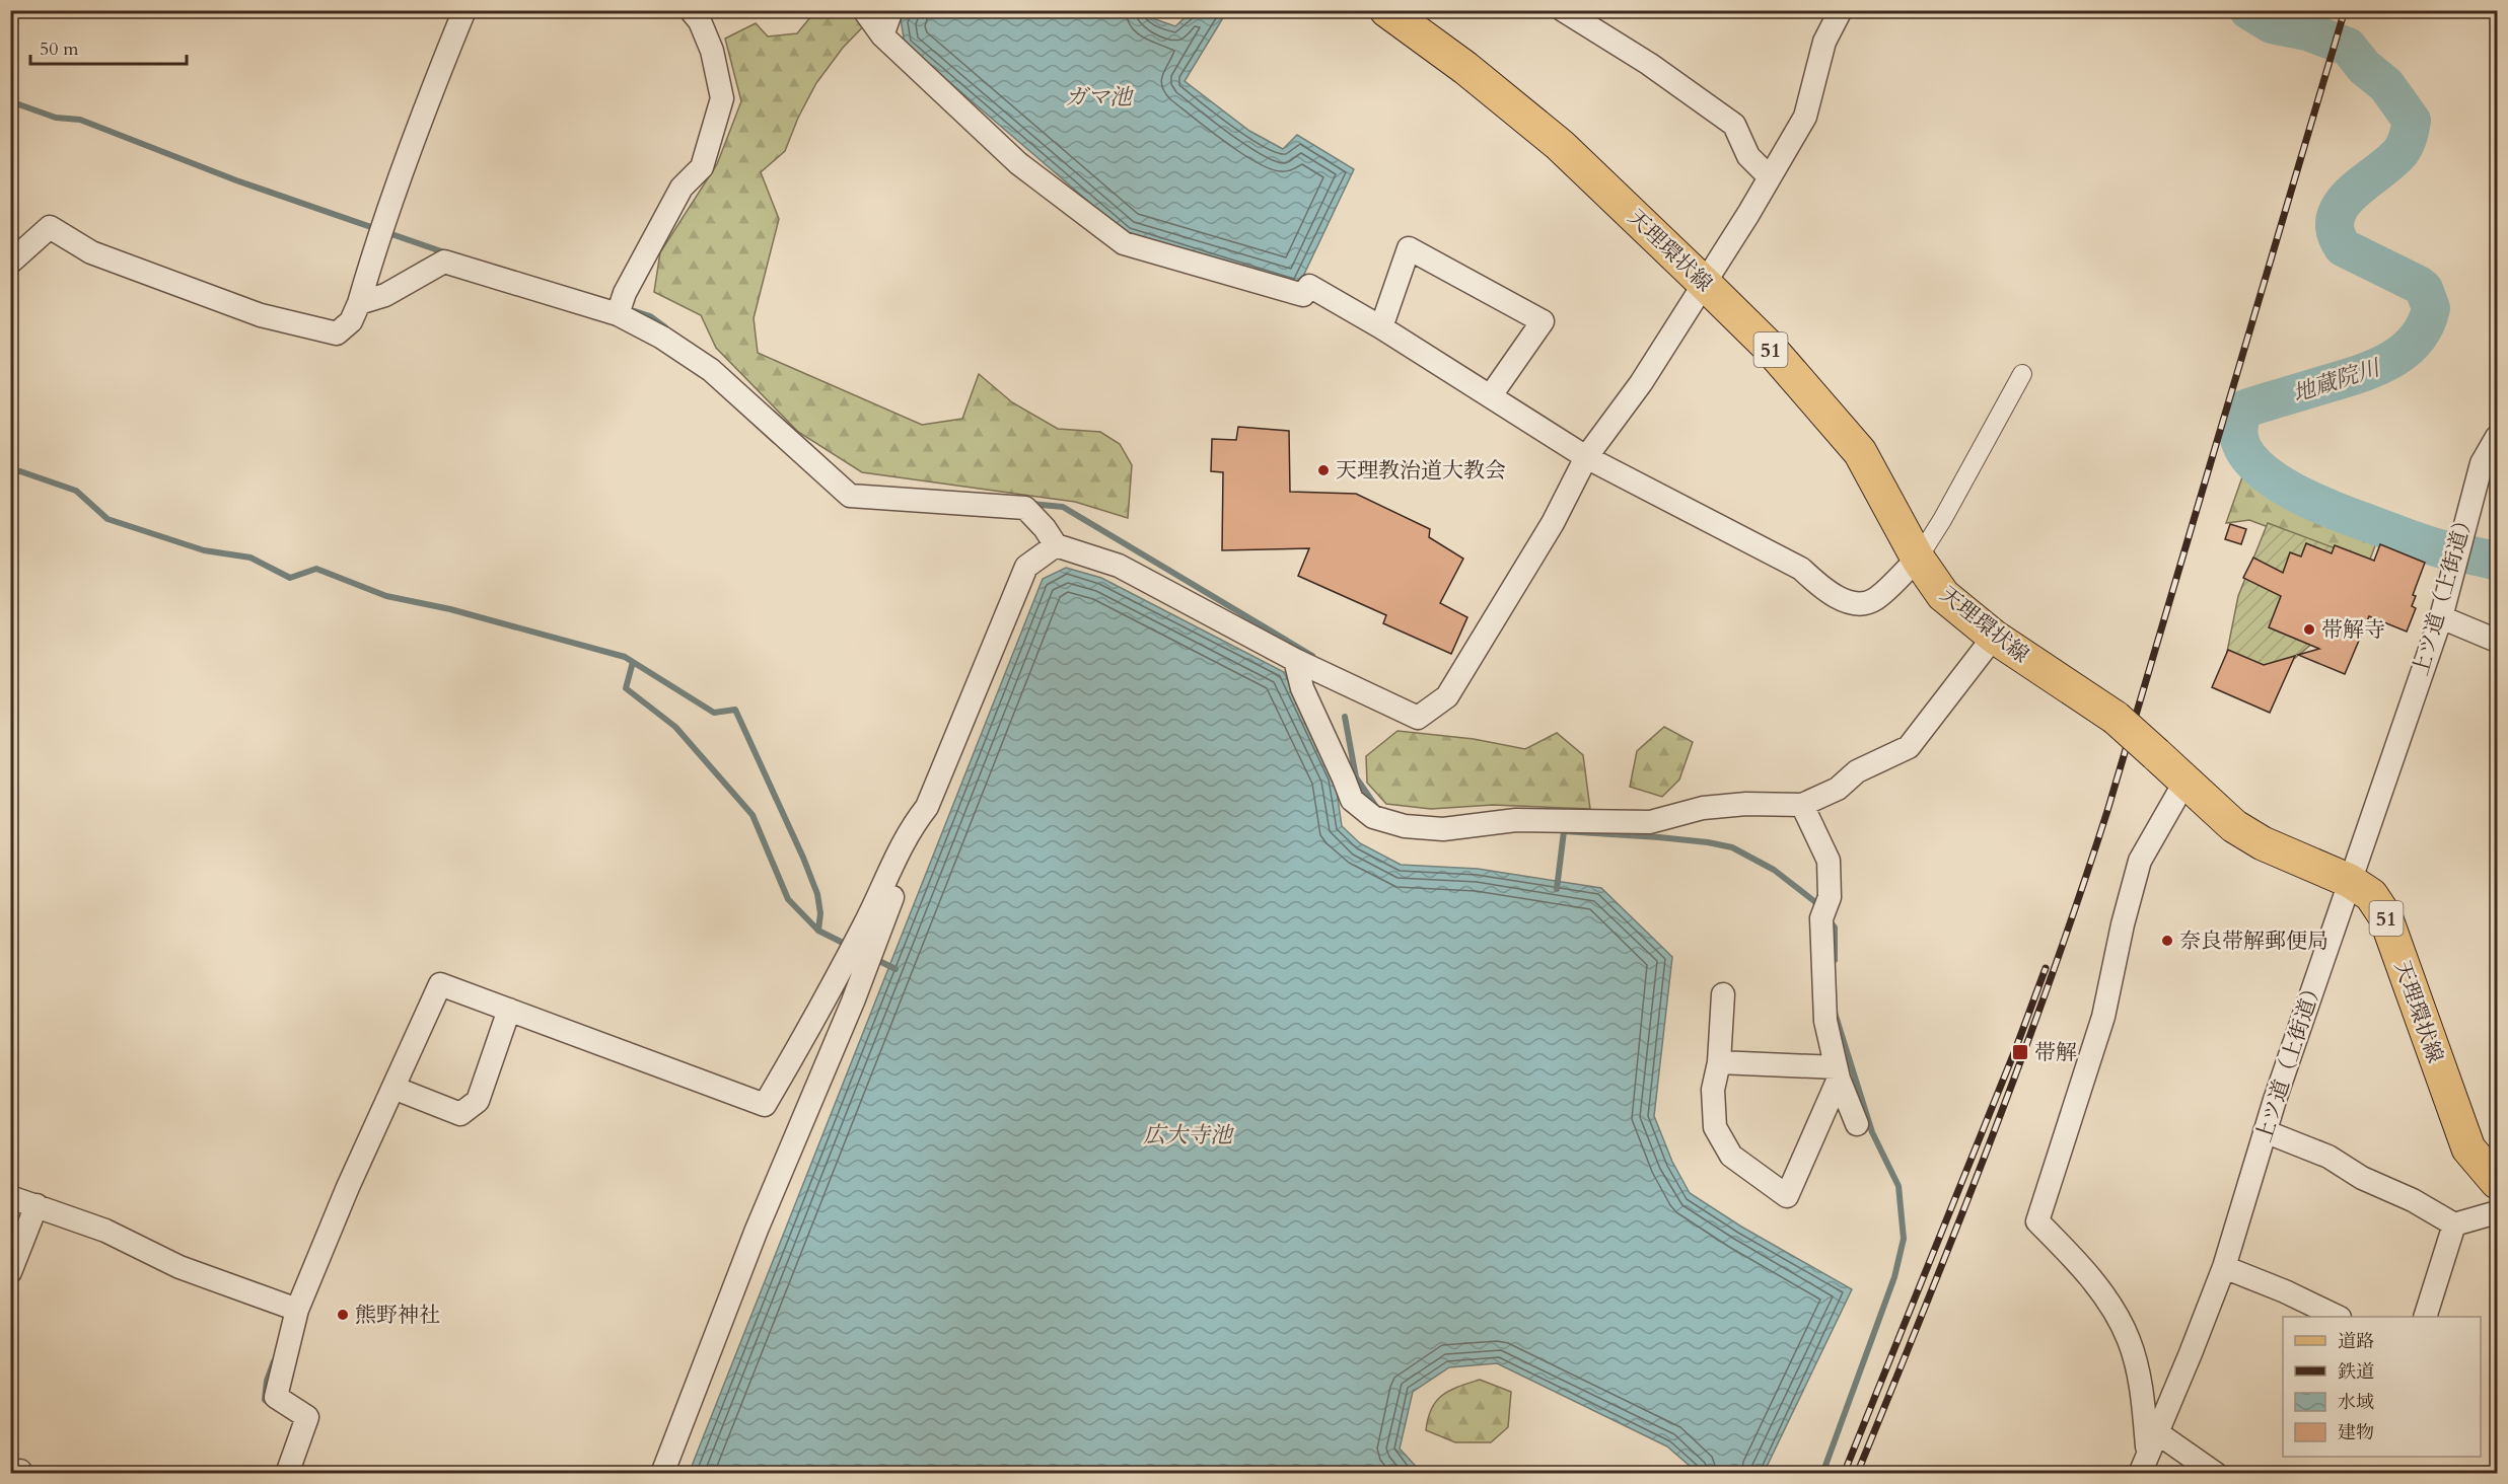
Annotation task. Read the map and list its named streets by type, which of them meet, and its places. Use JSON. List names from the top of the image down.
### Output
{
  "streets": {
    "main road": ["天理環状線", "51"],
    "street": ["上ツ道（上街道）"]
  },
  "crossings": [
    ["天理環状線", "上ツ道（上街道）"]
  ],
  "water": ["ガマ池", "地蔵院川", "広大寺池"],
  "places": {
    "other": [
      "天理教治道大教会",
      "帯解寺",
      "奈良帯解郵便局",
      "熊野神社"
    ],
    "transit": ["帯解"]
  },
  "legend": [
    "道路",
    "鉄道",
    "水域",
    "建物"
  ],
  "scale_bar": "50 m"
}
